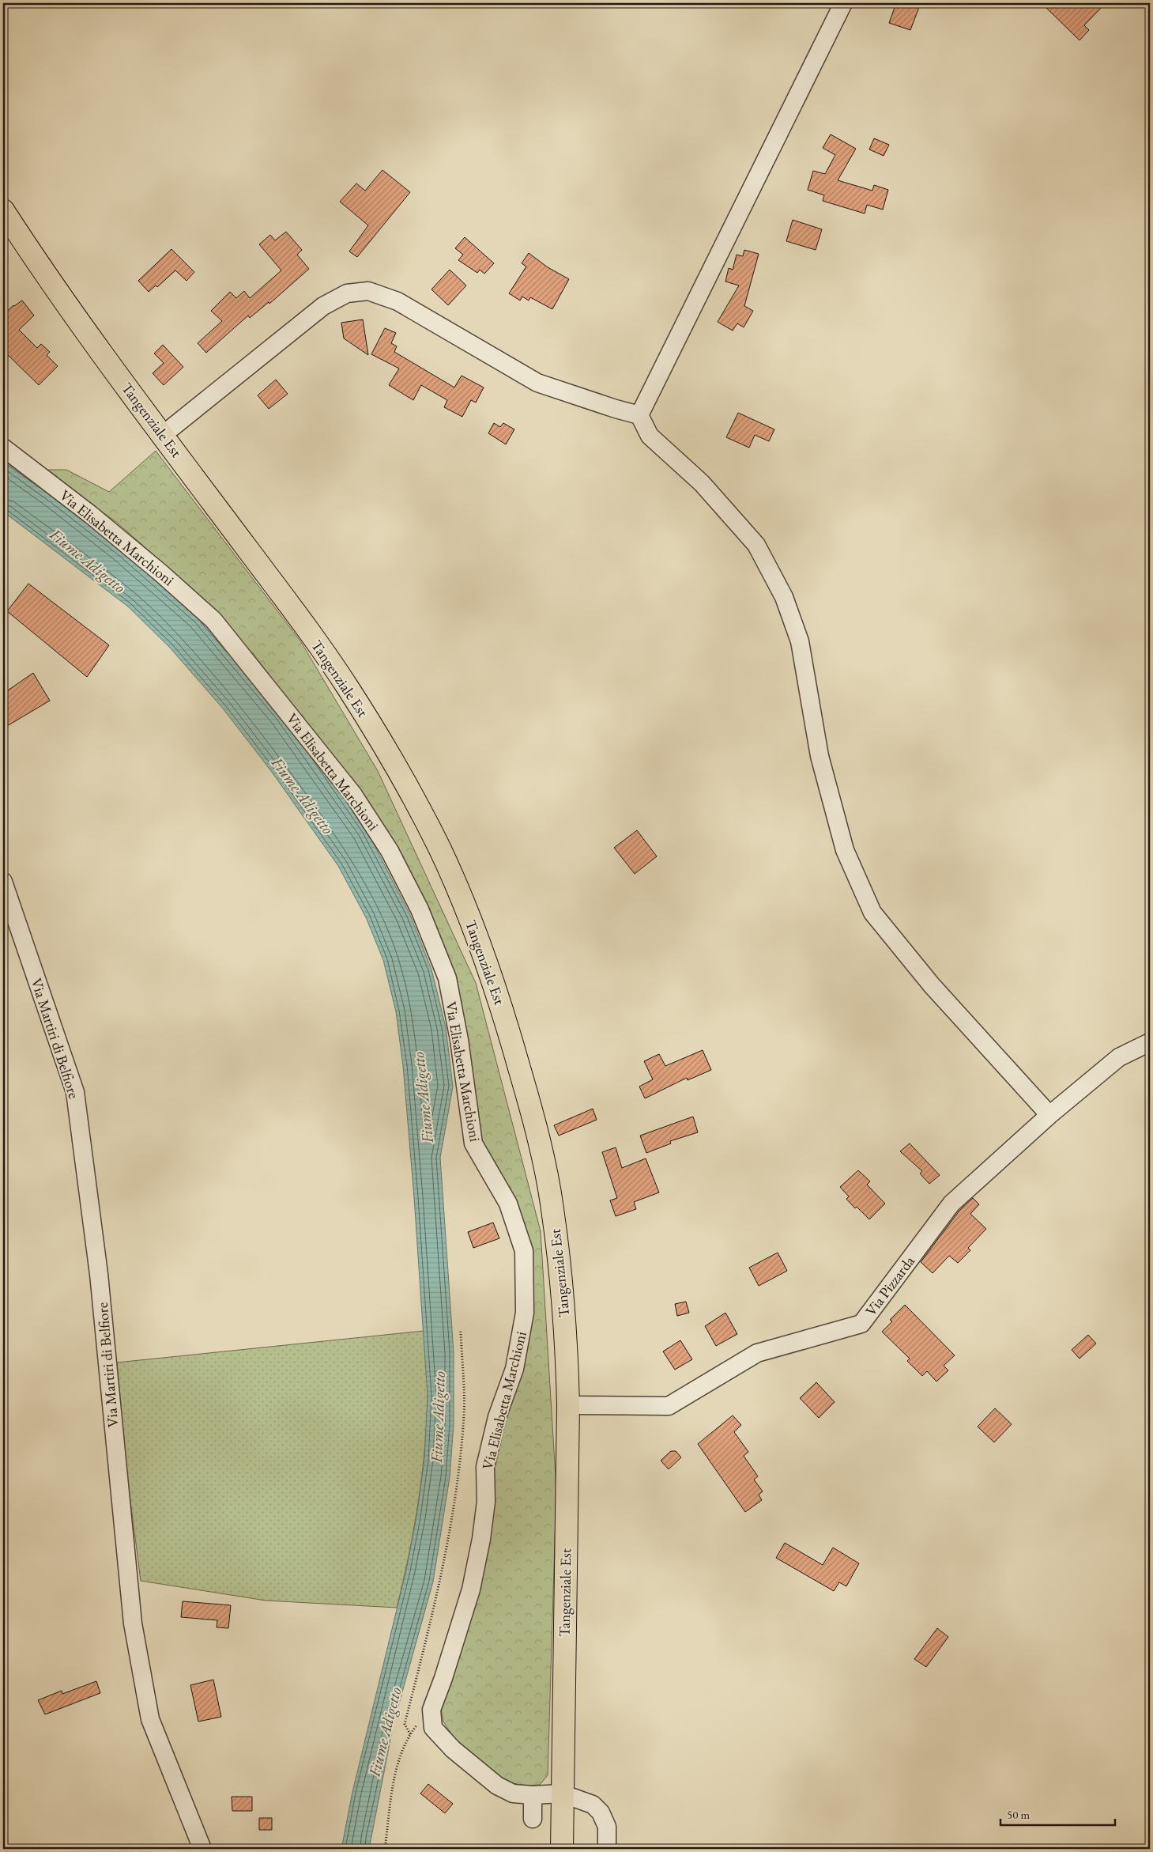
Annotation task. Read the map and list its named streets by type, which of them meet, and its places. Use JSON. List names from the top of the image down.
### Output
{
  "streets": {
    "main road": ["Tangenziale Est"],
    "street": ["Via Elisabetta Marchioni", "Via Martiri di Belfiore", "Via Pizzarda"]
  },
  "crossings": [
    ["Tangenziale Est", "Via Elisabetta Marchioni"],
    ["Tangenziale Est", "Via Pizzarda"]
  ],
  "water": ["Fiume Adigetto"],
  "scale_bar": "50 m"
}
